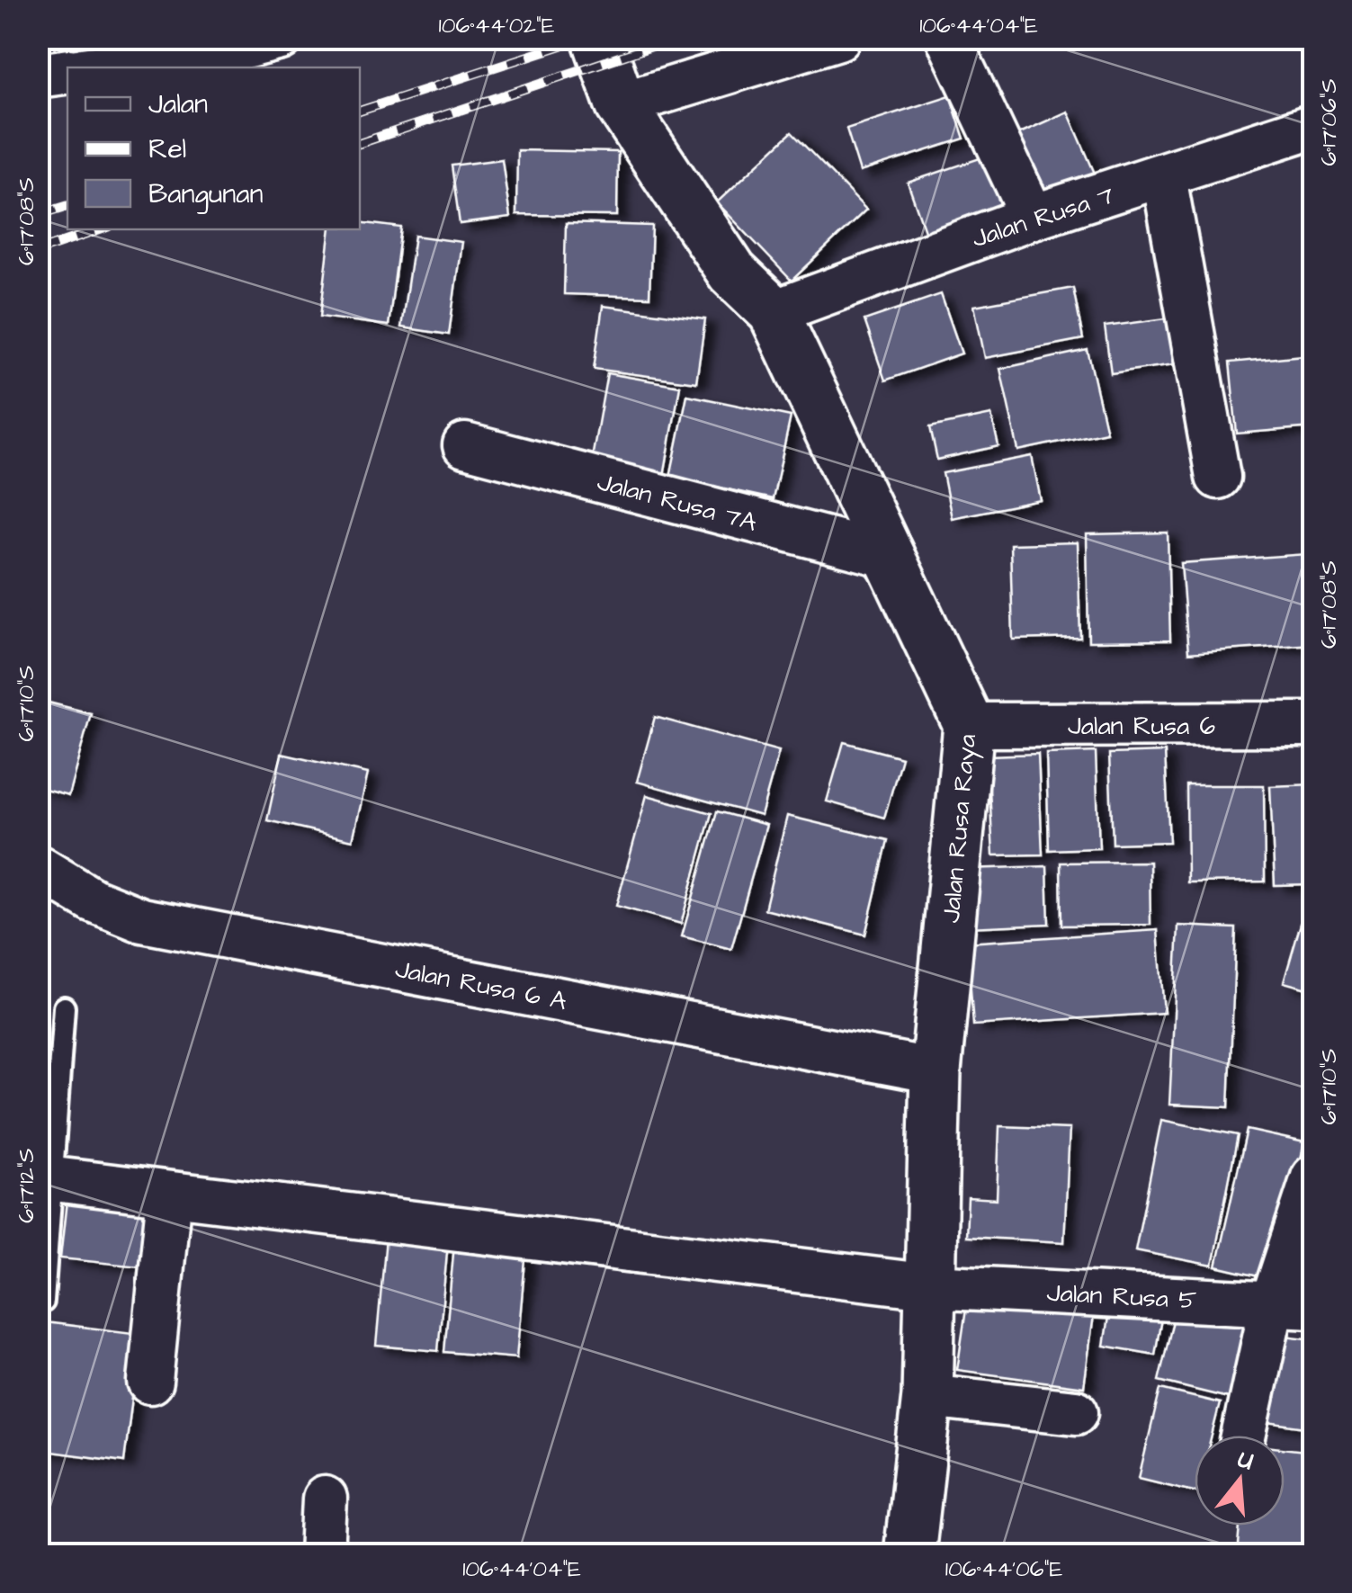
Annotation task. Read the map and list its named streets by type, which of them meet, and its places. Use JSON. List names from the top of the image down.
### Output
{
  "streets": {
    "street": [
      "Jalan Rusa 7",
      "Jalan Rusa 7A",
      "Jalan Rusa 6",
      "Jalan Rusa Raya",
      "Jalan Rusa 6 A",
      "Jalan Rusa 5"
    ]
  },
  "crossings": [
    ["Jalan Rusa 7", "Jalan Rusa Raya"],
    ["Jalan Rusa 7A", "Jalan Rusa Raya"],
    ["Jalan Rusa 6", "Jalan Rusa Raya"],
    ["Jalan Rusa Raya", "Jalan Rusa 6 A"],
    ["Jalan Rusa Raya", "Jalan Rusa 5"]
  ],
  "legend": ["Jalan", "Rel", "Bangunan"],
  "north": "top",
  "coordinates": [
    "106°44'02\"E",
    "106°44'04\"E",
    "6°17'06\"S",
    "6°17'08\"S",
    "6°17'10\"S",
    "6°17'12\"S",
    "106°44'06\"E"
  ]
}
